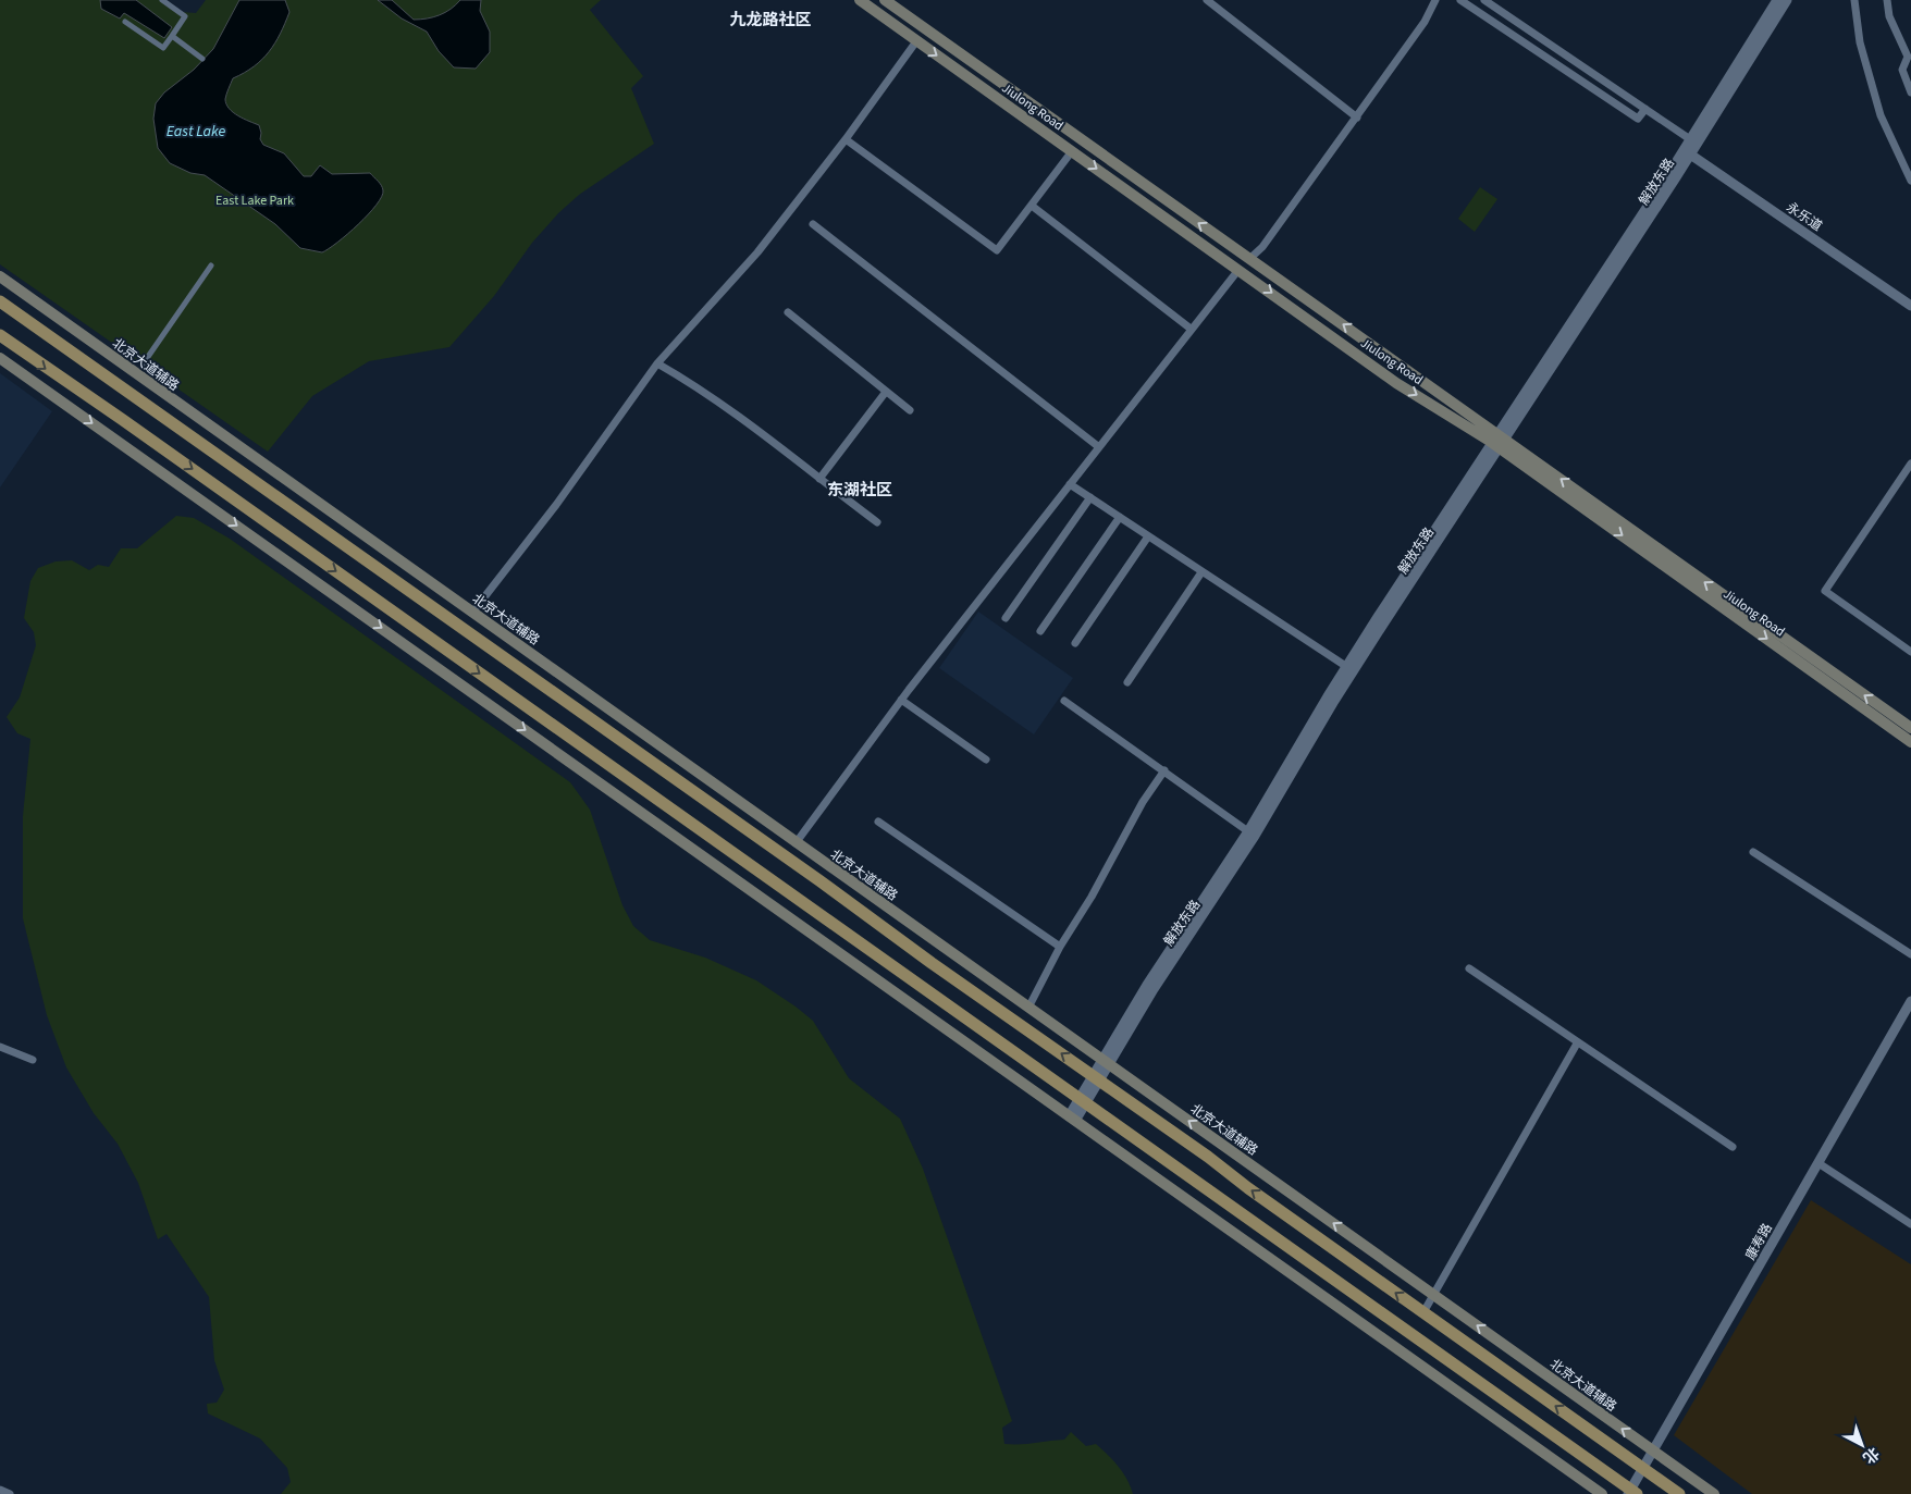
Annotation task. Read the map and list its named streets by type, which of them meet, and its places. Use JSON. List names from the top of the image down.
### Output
{
  "streets": {
    "main road": ["Jiulong Road", "北京大道辅路"],
    "street": ["解放东路", "永乐道", "康寿路"]
  },
  "crossings": [
    ["Jiulong Road", "解放东路"],
    ["解放东路", "永乐道"],
    ["解放东路", "北京大道辅路"],
    ["北京大道辅路", "康寿路"]
  ],
  "districts": ["九龙路社区", "东湖社区"],
  "water": ["East Lake"],
  "parks": ["East Lake Park"],
  "north": "bottom right"
}
